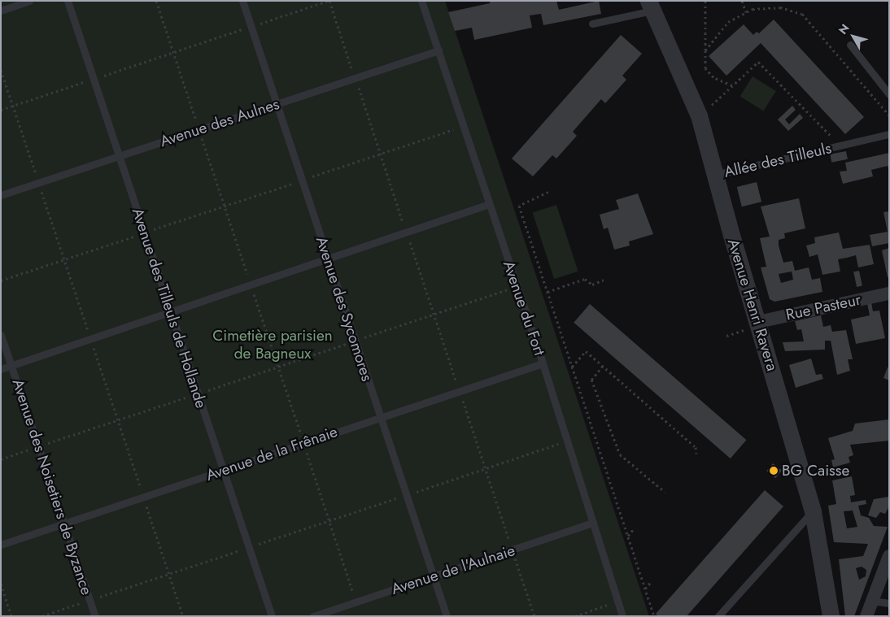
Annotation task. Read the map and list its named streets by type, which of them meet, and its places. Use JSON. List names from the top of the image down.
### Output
{
  "streets": {
    "street": ["Avenue Henri Ravera", "Rue Pasteur"],
    "lane": [
      "Avenue des Aulnes",
      "Allée des Tilleuls",
      "Avenue des Tilleuls de Hollande",
      "Avenue du Fort",
      "Avenue des Sycomores",
      "Avenue de la Frênaie",
      "Avenue des Noisetiers de Byzance",
      "Avenue de l'Aulnaie"
    ]
  },
  "crossings": [
    ["Avenue des Aulnes", "Avenue des Tilleuls de Hollande"],
    ["Avenue des Aulnes", "Avenue du Fort"],
    ["Avenue des Aulnes", "Avenue des Sycomores"],
    ["Allée des Tilleuls", "Avenue Henri Ravera"],
    ["Avenue Henri Ravera", "Rue Pasteur"],
    ["Avenue des Tilleuls de Hollande", "Avenue de la Frênaie"],
    ["Avenue du Fort", "Avenue de la Frênaie"],
    ["Avenue du Fort", "Avenue de l'Aulnaie"],
    ["Avenue des Sycomores", "Avenue de la Frênaie"],
    ["Avenue des Sycomores", "Avenue de l'Aulnaie"],
    ["Avenue de la Frênaie", "Avenue des Noisetiers de Byzance"]
  ],
  "parks": ["Cimetière parisien de Bagneux"],
  "places": ["BG Caisse"],
  "north": "top left"
}
